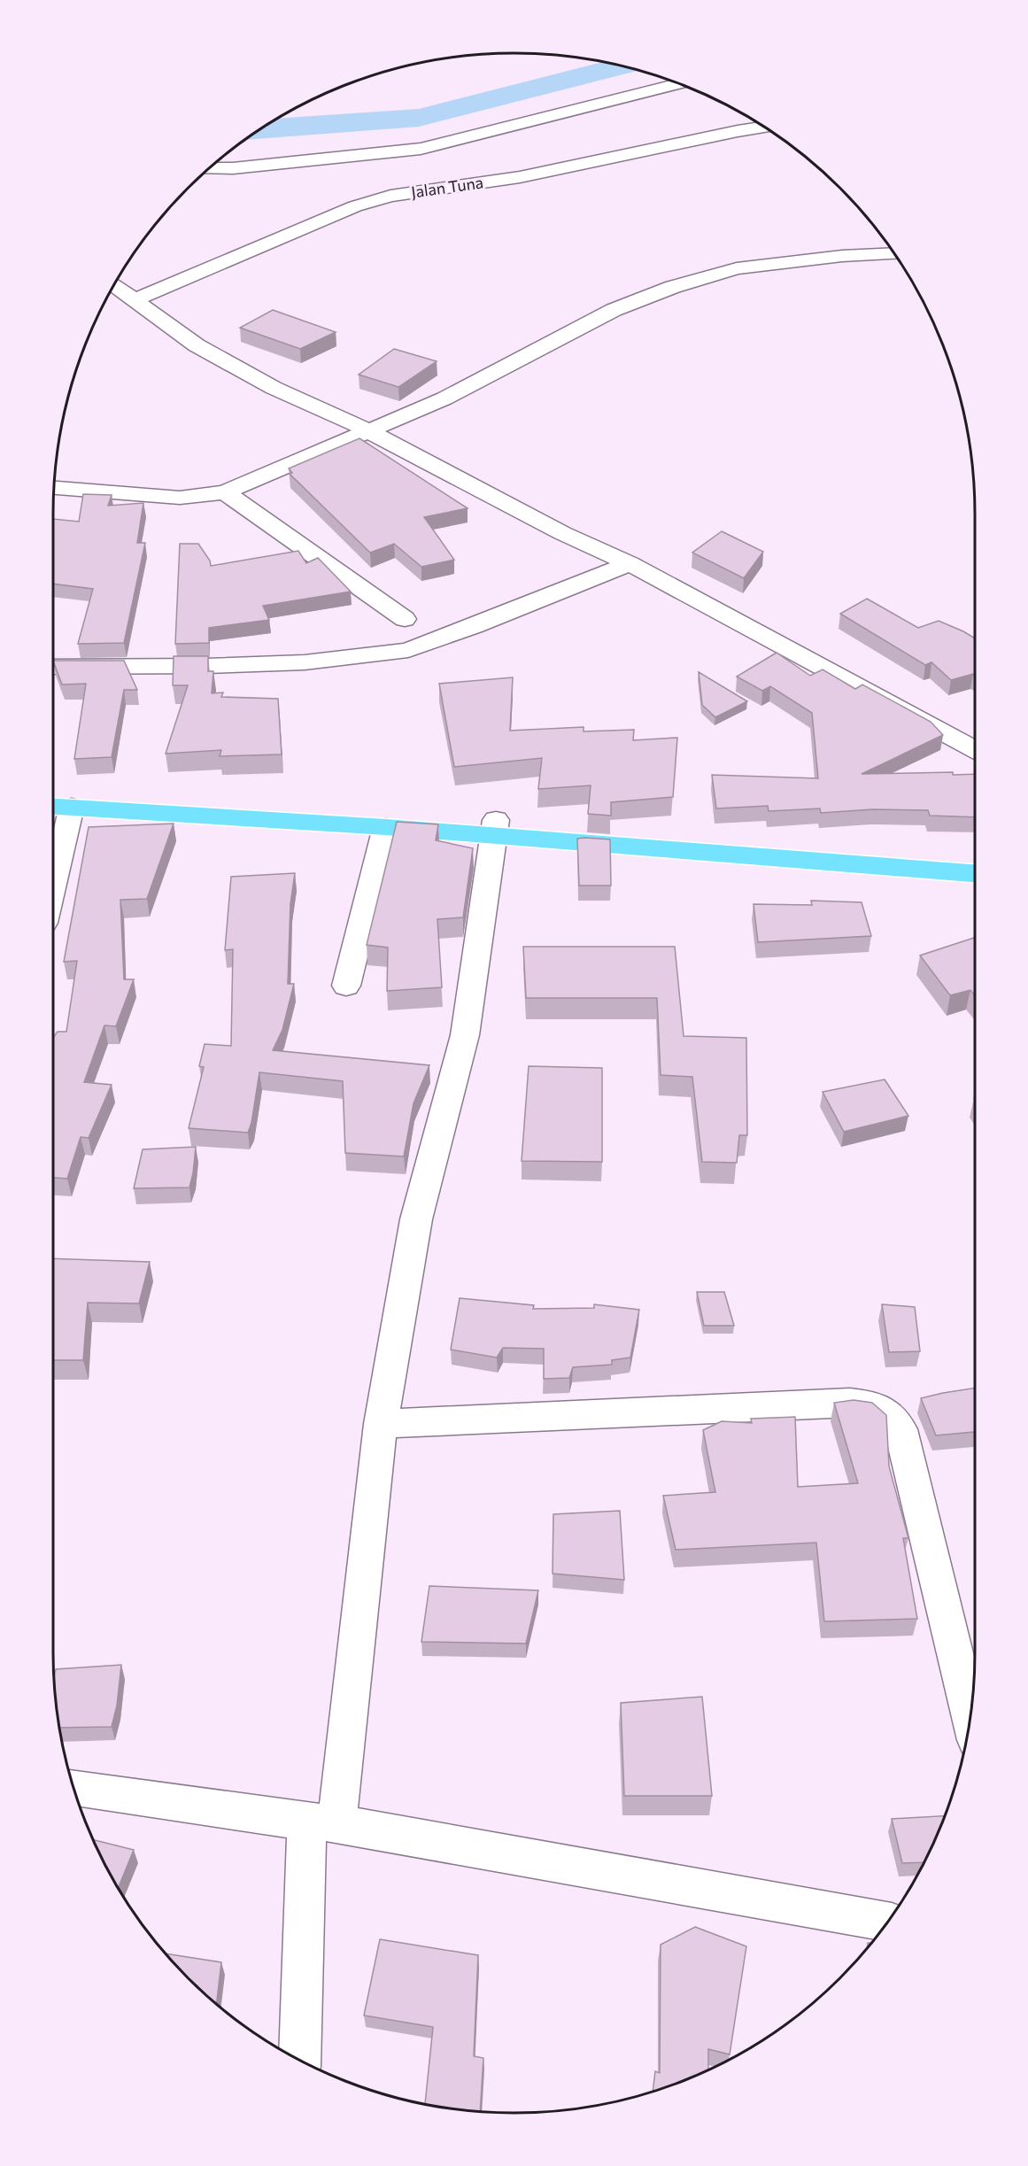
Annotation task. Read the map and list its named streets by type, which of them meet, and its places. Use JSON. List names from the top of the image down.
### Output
{
  "streets": {
    "street": ["Jalan Tuna"]
  }
}
